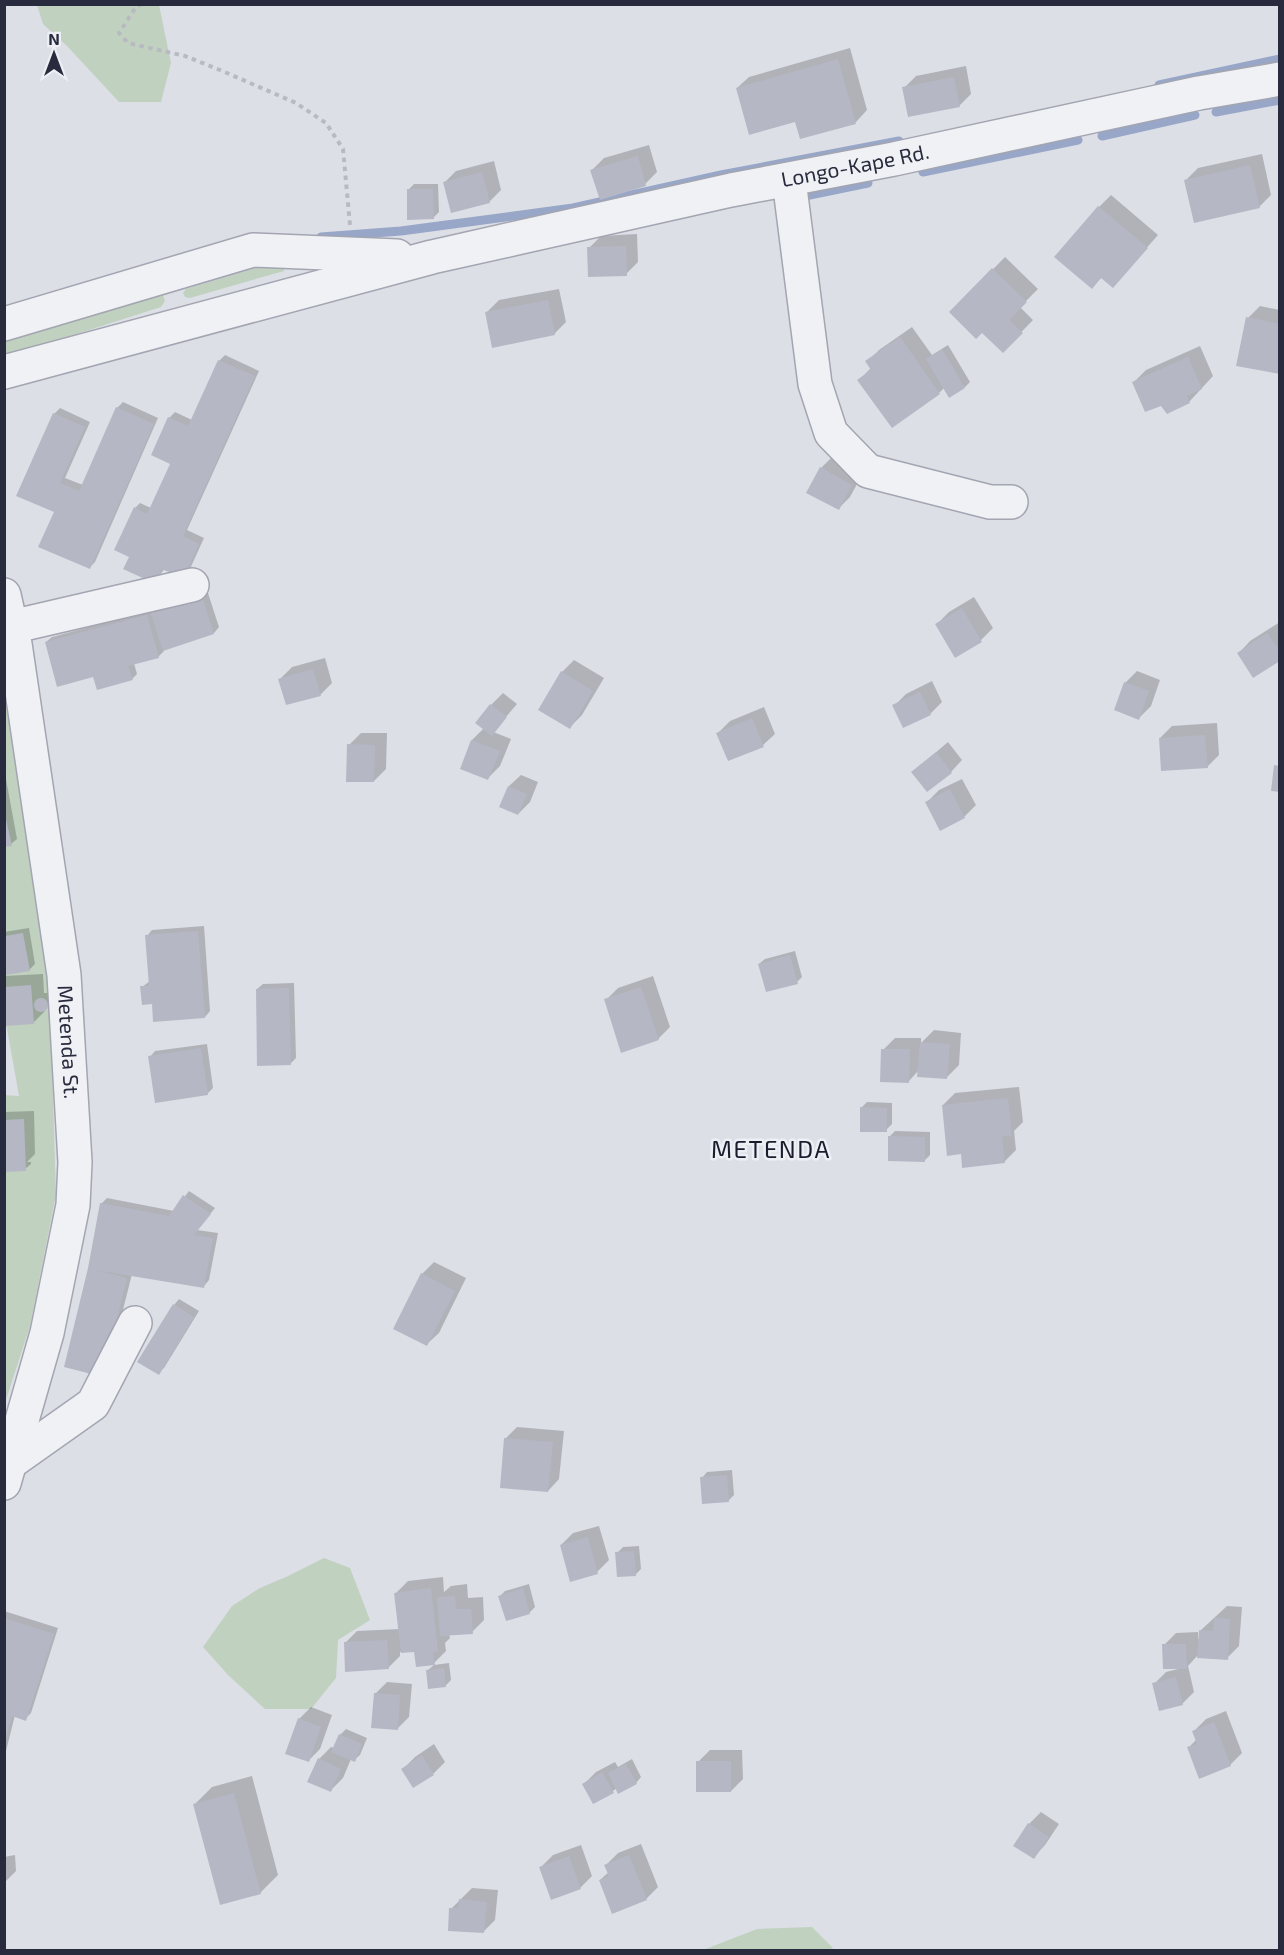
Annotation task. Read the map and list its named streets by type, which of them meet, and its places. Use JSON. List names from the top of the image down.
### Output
{
  "streets": {
    "street": ["Longo-Kape Rd.", "Metenda St."]
  },
  "districts": ["METENDA"],
  "north": "top"
}
